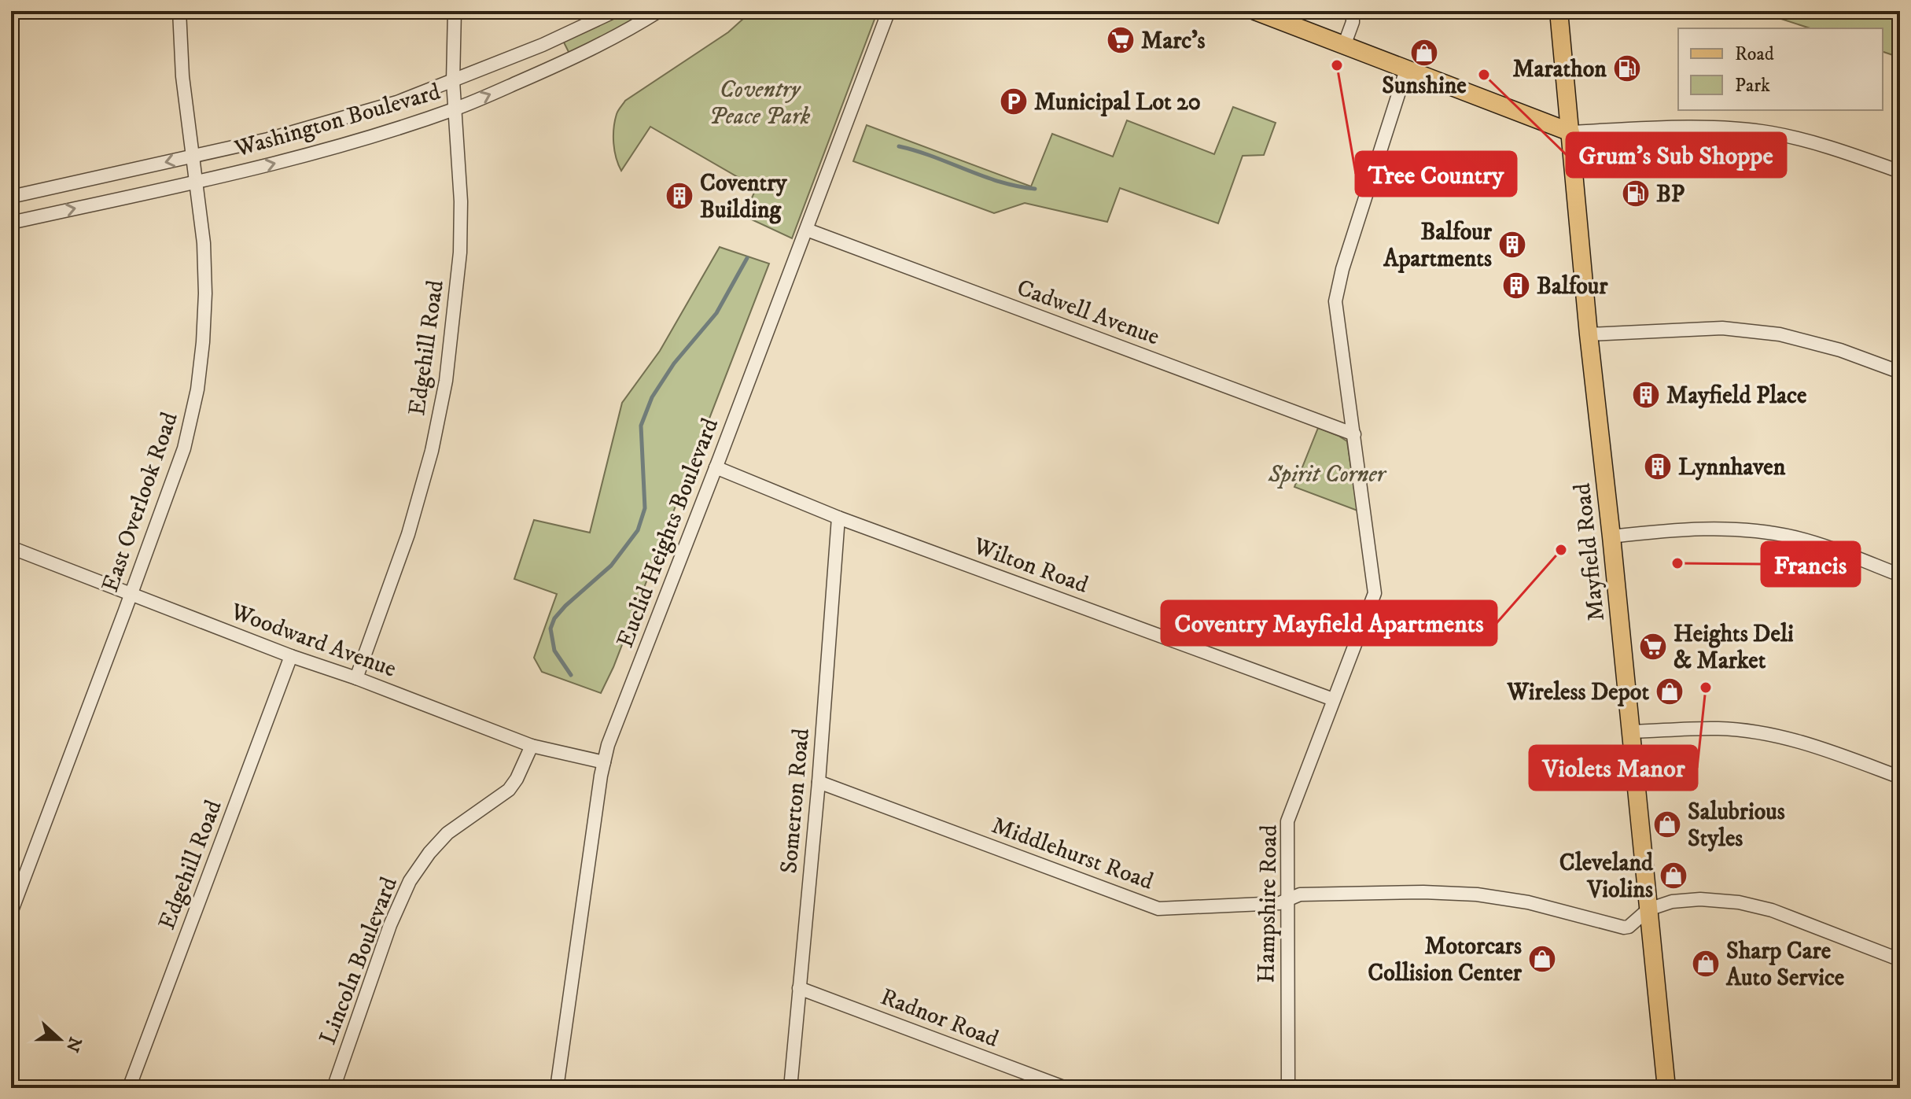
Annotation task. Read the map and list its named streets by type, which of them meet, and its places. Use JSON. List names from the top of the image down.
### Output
{
  "streets": {
    "main road": ["Mayfield Road"],
    "street": [
      "Washington Boulevard",
      "Cadwell Avenue",
      "Edgehill Road",
      "East Overlook Road",
      "Euclid Heights Boulevard",
      "Wilton Road",
      "Woodward Avenue",
      "Somerton Road",
      "Middlehurst Road",
      "Hampshire Road",
      "Lincoln Boulevard",
      "Radnor Road"
    ]
  },
  "crossings": [
    ["Washington Boulevard", "Edgehill Road"],
    ["Washington Boulevard", "East Overlook Road"],
    ["Cadwell Avenue", "Euclid Heights Boulevard"],
    ["Cadwell Avenue", "Hampshire Road"],
    ["Edgehill Road", "Woodward Avenue"],
    ["East Overlook Road", "Woodward Avenue"],
    ["Euclid Heights Boulevard", "Wilton Road"],
    ["Euclid Heights Boulevard", "Woodward Avenue"],
    ["Mayfield Road", "Middlehurst Road"],
    ["Wilton Road", "Somerton Road"],
    ["Wilton Road", "Hampshire Road"],
    ["Woodward Avenue", "Lincoln Boulevard"],
    ["Somerton Road", "Middlehurst Road"],
    ["Somerton Road", "Radnor Road"],
    ["Middlehurst Road", "Hampshire Road"]
  ],
  "parks": ["Coventry Peace Park", "Spirit Corner"],
  "places": {
    "supermarket": ["Marc's", "Heights Deli & Market"],
    "shop": [
      "Sunshine",
      "Wireless Depot",
      "Salubrious Styles",
      "Cleveland Violins",
      "Motorcars Collision Center",
      "Sharp Care Auto Service"
    ],
    "other": [
      "Tree Country",
      "Grum's Sub Shoppe",
      "Coventry Mayfield Apartments",
      "Francis",
      "Violets Manor"
    ],
    "fuel station": ["Marathon", "BP"],
    "parking": ["Municipal Lot 20"],
    "building": [
      "Coventry Building",
      "Balfour Apartments",
      "Balfour",
      "Mayfield Place",
      "Lynnhaven"
    ]
  },
  "legend": ["Road", "Park"],
  "north": "right"
}
